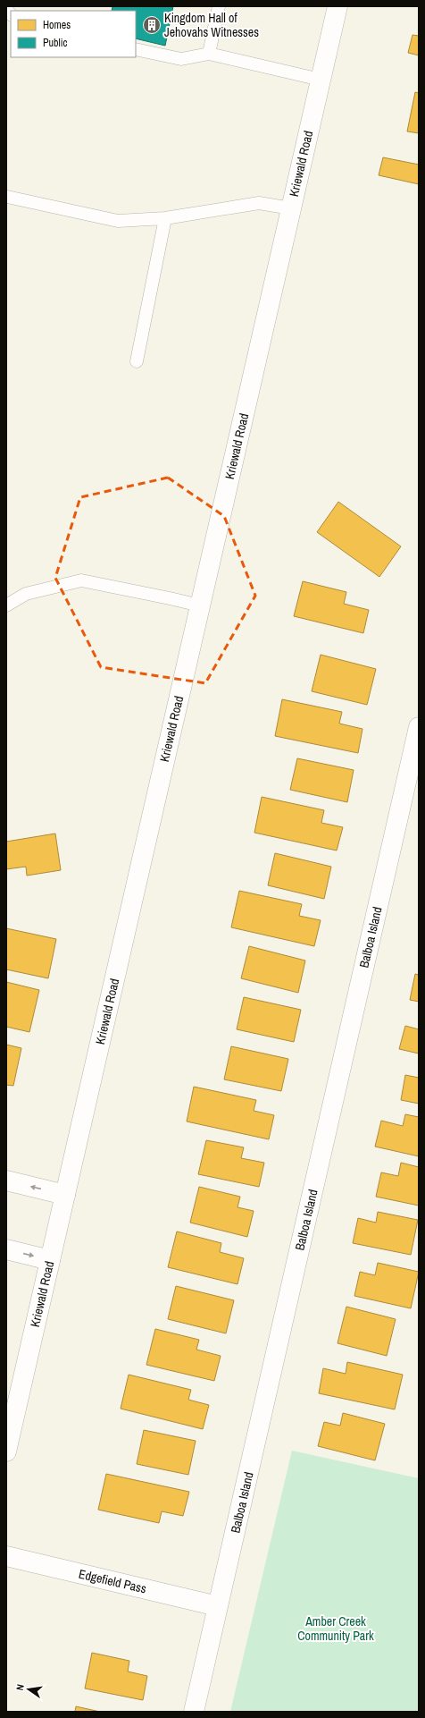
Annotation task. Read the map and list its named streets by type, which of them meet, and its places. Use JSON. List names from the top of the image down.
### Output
{
  "streets": {
    "street": ["Kriewald Road", "Balboa Island", "Edgefield Pass"]
  },
  "crossings": [
    ["Balboa Island", "Edgefield Pass"]
  ],
  "parks": ["Amber Creek Community Park"],
  "places": {
    "building": ["Kingdom Hall of Jehovahs Witnesses"]
  },
  "legend": ["Homes", "Public"],
  "north": "left"
}
